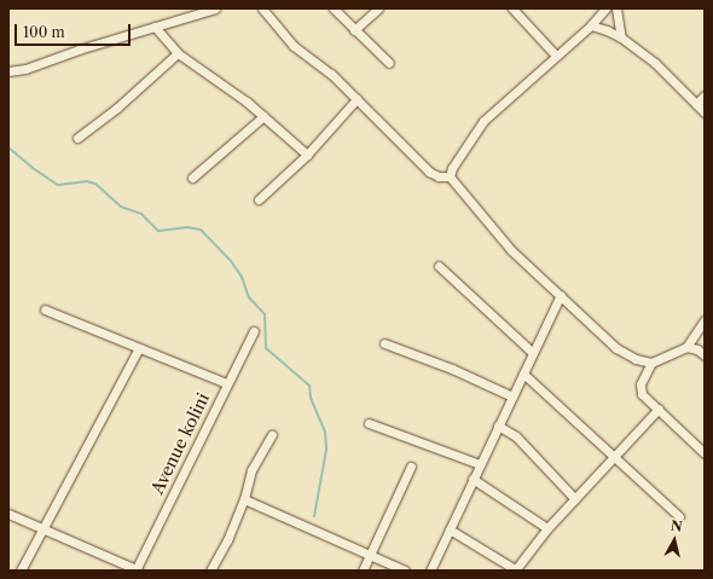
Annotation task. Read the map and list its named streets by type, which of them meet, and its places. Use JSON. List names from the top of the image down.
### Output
{
  "streets": {
    "street": ["Avenue kolini"]
  },
  "scale_bar": "100 m",
  "north": "top"
}
